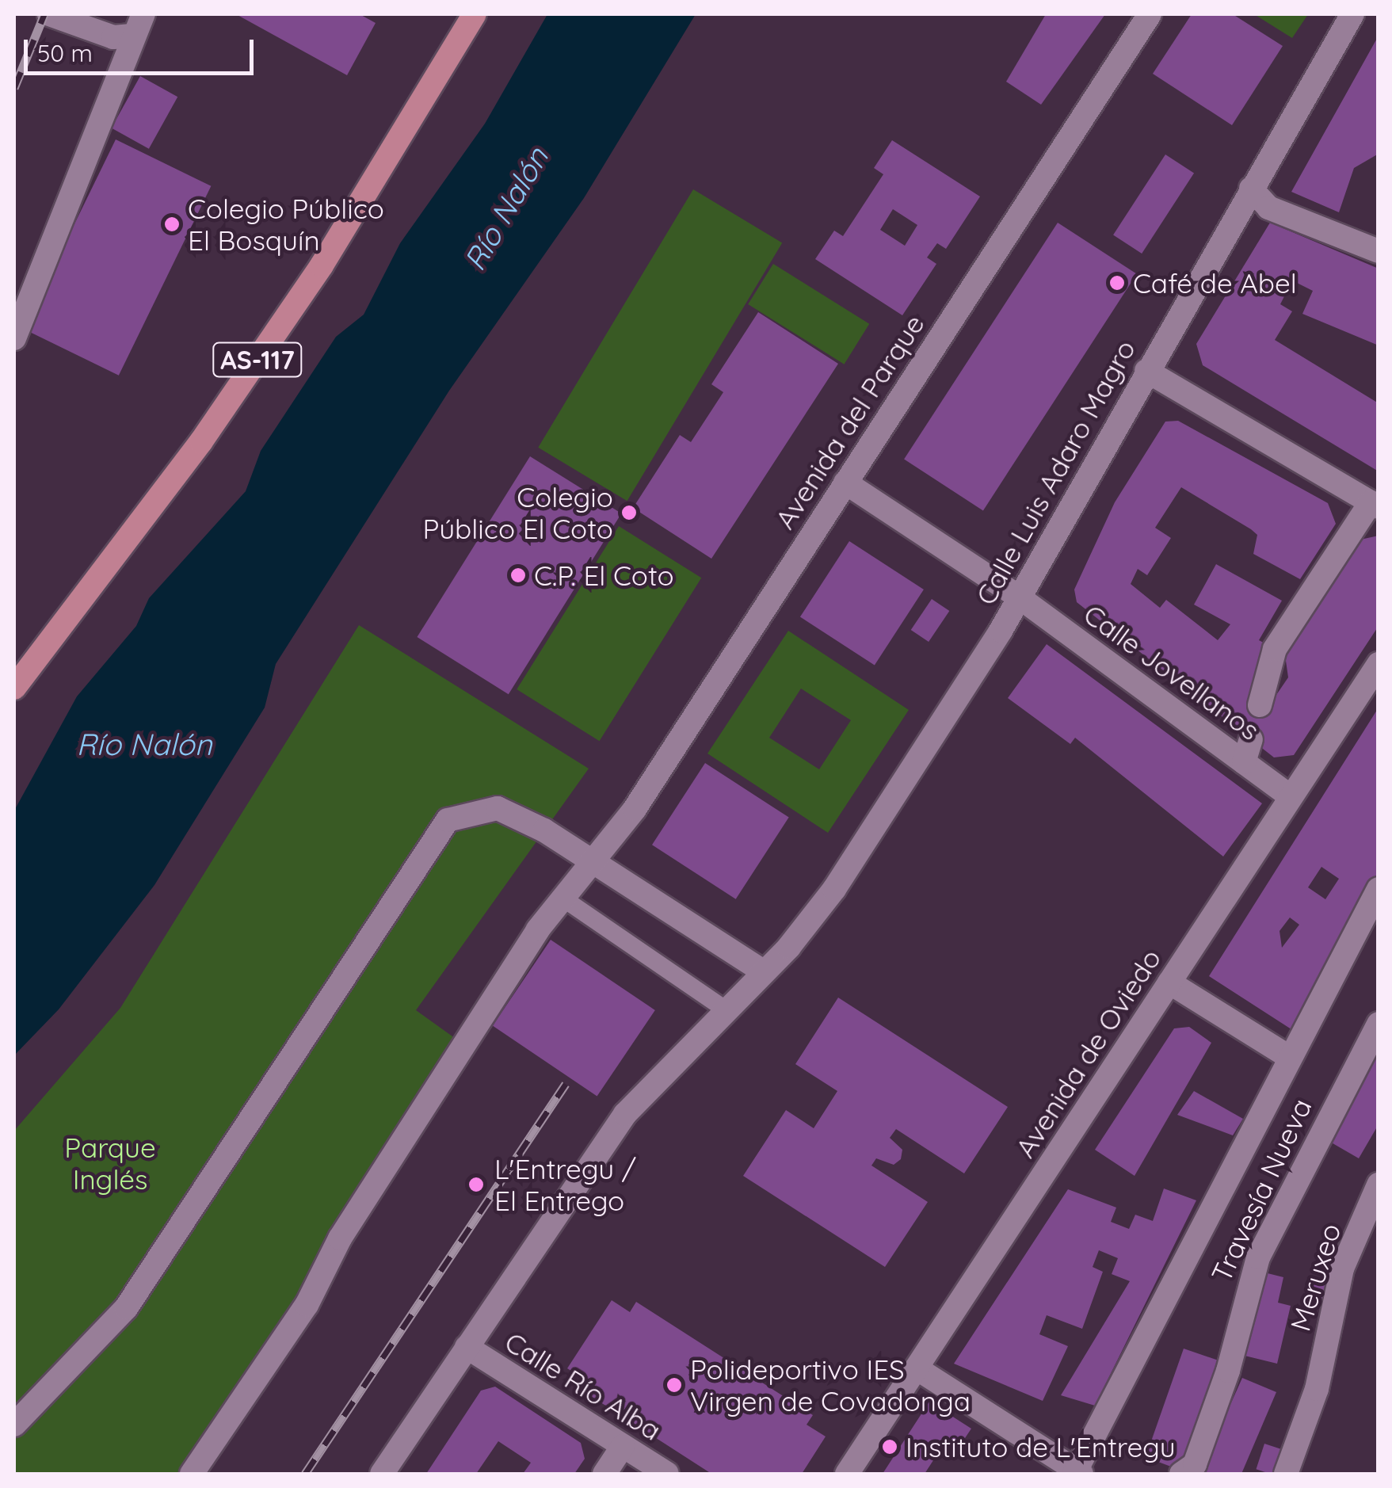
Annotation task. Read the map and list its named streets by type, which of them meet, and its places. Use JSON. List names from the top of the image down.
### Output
{
  "streets": {
    "main road": ["AS-117"],
    "street": [
      "Avenida del Parque",
      "Calle Luis Adaro Magro",
      "Calle Jovellanos",
      "Avenida de Oviedo",
      "Travesía Nueva",
      "Meruxeo",
      "Calle Río Alba"
    ]
  },
  "crossings": [
    ["Avenida del Parque", "Calle Jovellanos"],
    ["Calle Luis Adaro Magro", "Calle Jovellanos"],
    ["Calle Luis Adaro Magro", "Calle Río Alba"],
    ["Calle Jovellanos", "Avenida de Oviedo"]
  ],
  "water": ["Río Nalón"],
  "parks": ["Parque Inglés"],
  "places": [
    "Colegio Público El Bosquín",
    "Café de Abel",
    "Colegio Público El Coto",
    "C.P. El Coto",
    "L'Entregu / El Entrego",
    "Polideportivo IES Virgen de Covadonga",
    "Instituto de L'Entregu"
  ],
  "scale_bar": "50 m"
}
